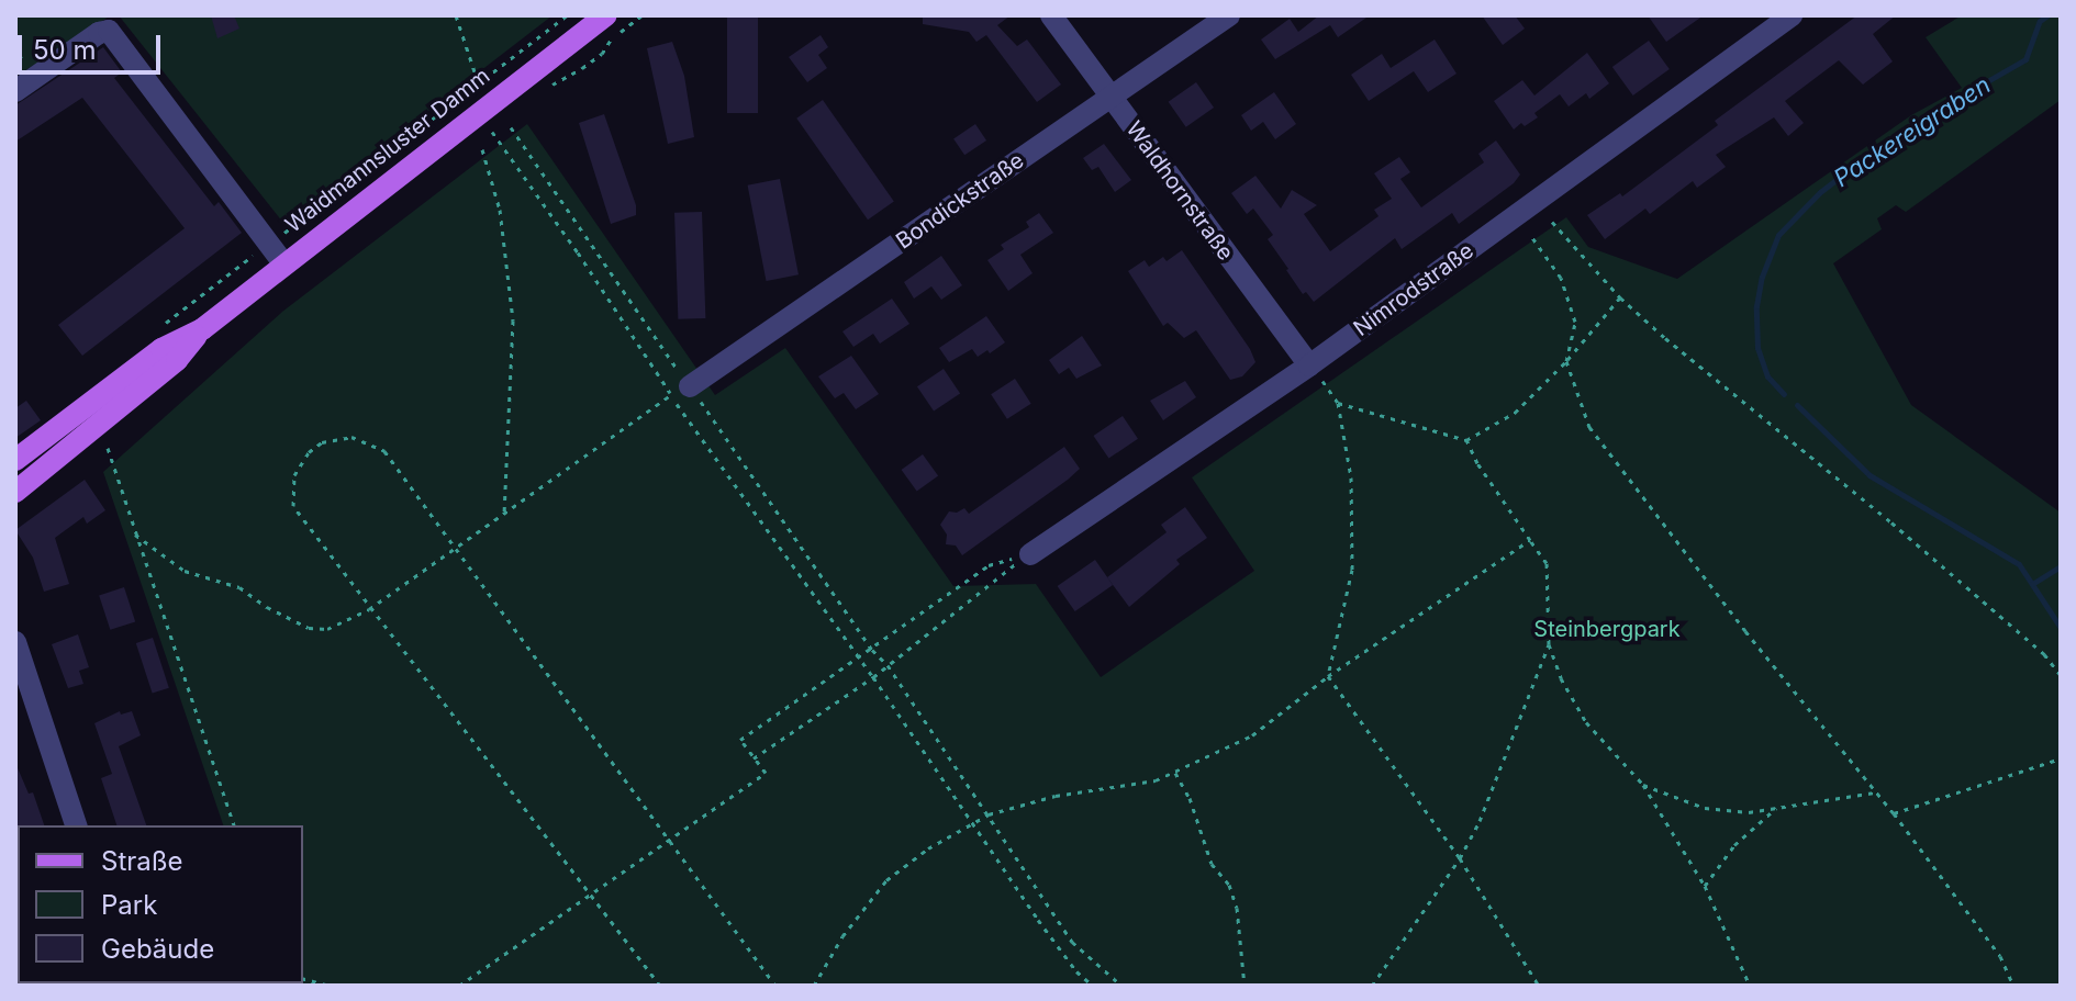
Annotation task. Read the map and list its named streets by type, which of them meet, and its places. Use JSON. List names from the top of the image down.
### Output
{
  "streets": {
    "main road": ["Waidmannsluster Damm"],
    "street": ["Waldhornstraße", "Bondickstraße", "Nimrodstraße"]
  },
  "crossings": [
    ["Waldhornstraße", "Bondickstraße"],
    ["Waldhornstraße", "Nimrodstraße"]
  ],
  "water": ["Packereigraben"],
  "parks": ["Steinbergpark"],
  "legend": ["Straße", "Park", "Gebäude"],
  "scale_bar": "50 m"
}
